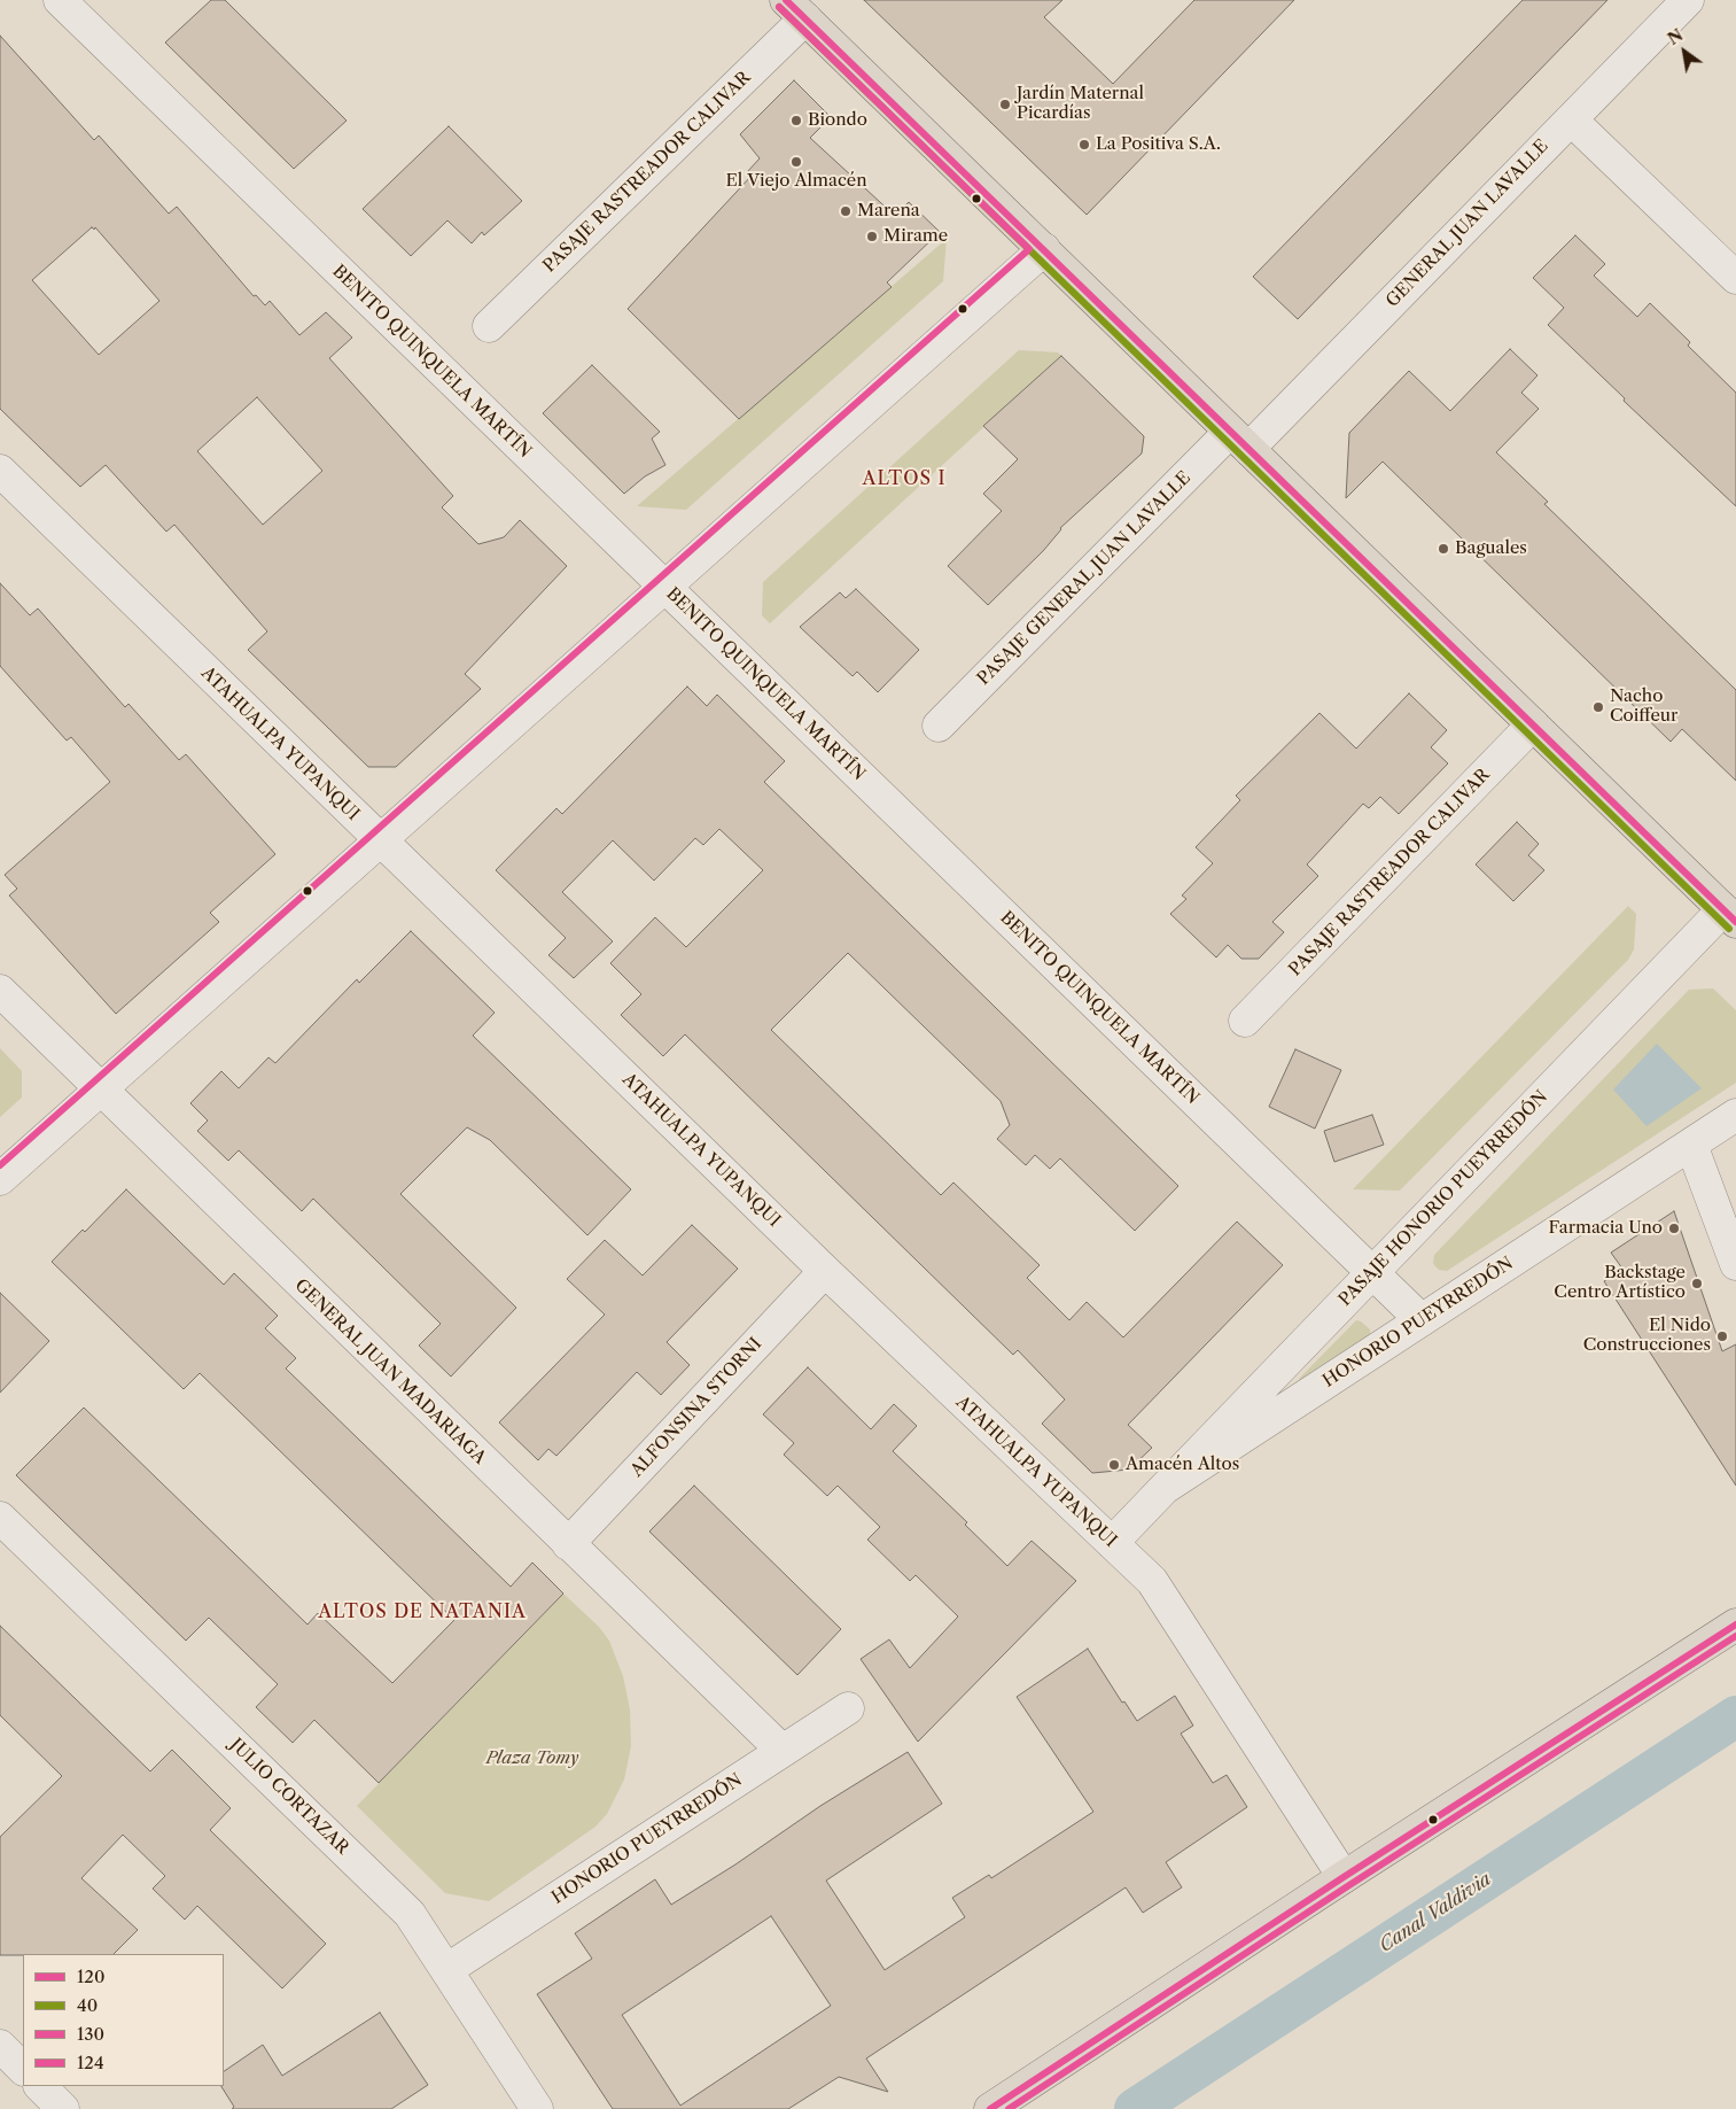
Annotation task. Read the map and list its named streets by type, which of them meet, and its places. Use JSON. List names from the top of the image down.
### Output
{
  "streets": {
    "street": [
      "PASAJE RASTREADOR CALIVAR",
      "GENERAL JUAN LAVALLE",
      "BENITO QUINQUELA MARTÍN",
      "PASAJE GENERAL JUAN LAVALLE",
      "ATAHUALPA YUPANQUI",
      "PASAJE HONORIO PUEYRREDÓN",
      "HONORIO PUEYRREDÓN",
      "GENERAL JUAN MADARIAGA",
      "ALFONSINA STORNI",
      "JULIO CORTAZAR"
    ]
  },
  "crossings": [
    ["GENERAL JUAN LAVALLE", "PASAJE GENERAL JUAN LAVALLE"],
    ["BENITO QUINQUELA MARTÍN", "PASAJE HONORIO PUEYRREDÓN"],
    ["BENITO QUINQUELA MARTÍN", "HONORIO PUEYRREDÓN"],
    ["ATAHUALPA YUPANQUI", "HONORIO PUEYRREDÓN"],
    ["ATAHUALPA YUPANQUI", "ALFONSINA STORNI"],
    ["PASAJE HONORIO PUEYRREDÓN", "HONORIO PUEYRREDÓN"],
    ["HONORIO PUEYRREDÓN", "GENERAL JUAN MADARIAGA"],
    ["HONORIO PUEYRREDÓN", "JULIO CORTAZAR"],
    ["GENERAL JUAN MADARIAGA", "ALFONSINA STORNI"]
  ],
  "districts": ["ALTOS I", "ALTOS DE NATANIA"],
  "water": ["Canal Valdivia"],
  "parks": ["Plaza Tomy"],
  "places": [
    "Jardín Maternal Picardías",
    "Biondo",
    "La Positiva S.A.",
    "El Viejo Almacén",
    "Marena",
    "Mirame",
    "Baguales",
    "Nacho Coiffeur",
    "Farmacia Uno",
    "Backstage Centro Artístico",
    "El Nido Construcciones",
    "Amacén Altos"
  ],
  "lines": [
    "transit line 120",
    "transit line 40",
    "transit line 124",
    "transit line 130"
  ],
  "legend": [
    "120",
    "40",
    "130",
    "124"
  ],
  "north": "top left"
}
